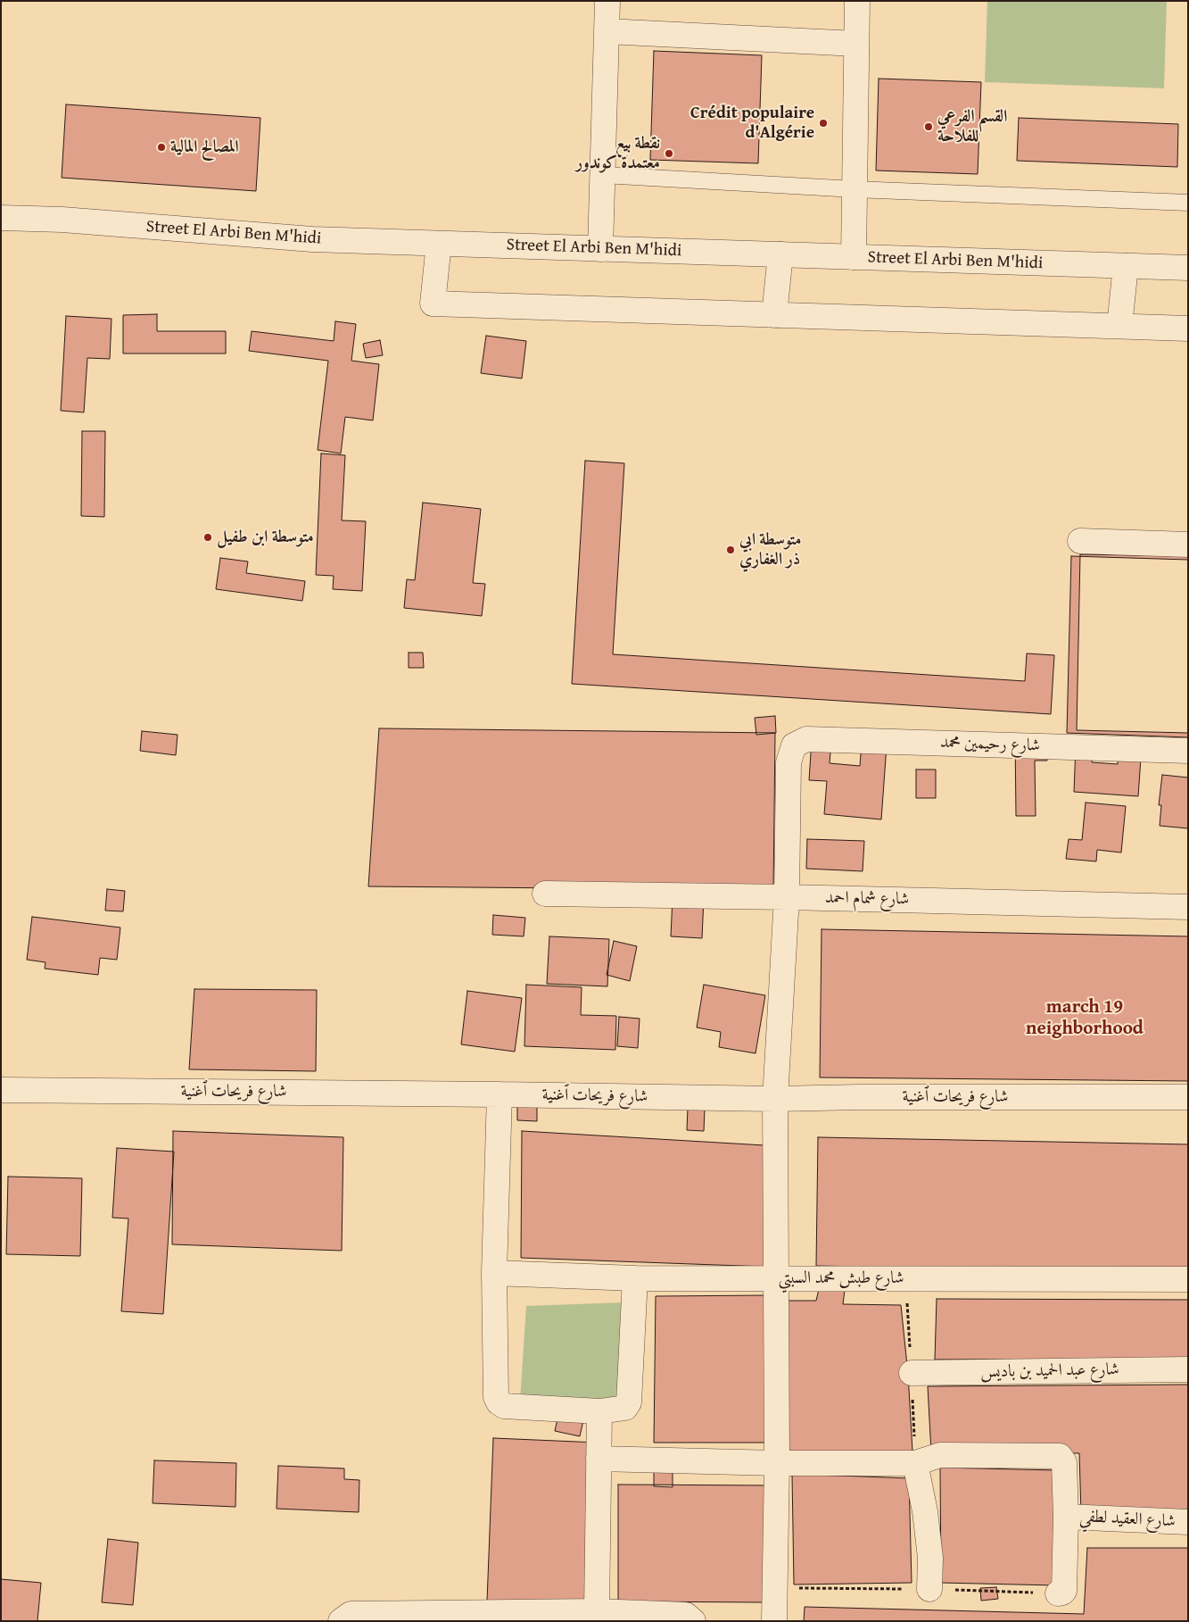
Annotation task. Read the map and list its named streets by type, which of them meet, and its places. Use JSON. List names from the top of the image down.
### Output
{
  "streets": {
    "street": [
      "Street El Arbi Ben M'hidi",
      "شارع رحيمين محمد",
      "شارع شمام احمد",
      "شارع فريحات ٱغنية",
      "شارع طبش محمد السبتي",
      "شارع عبد الحميد بن باديس",
      "شارع العقيد لطفي"
    ]
  },
  "crossings": [
    ["شارع رحيمين محمد", "شارع شمام احمد"]
  ],
  "districts": ["march 19 neighborhood"],
  "places": [
    "Crédit populaire d'Algérie",
    "القسم الفرعي للفلاحة",
    "المصالح المالية",
    "نقطة بيع معتمدة كوندور",
    "متوسطة ابن طفيل",
    "متوسطة ابي ذر الغفاري"
  ]
}
